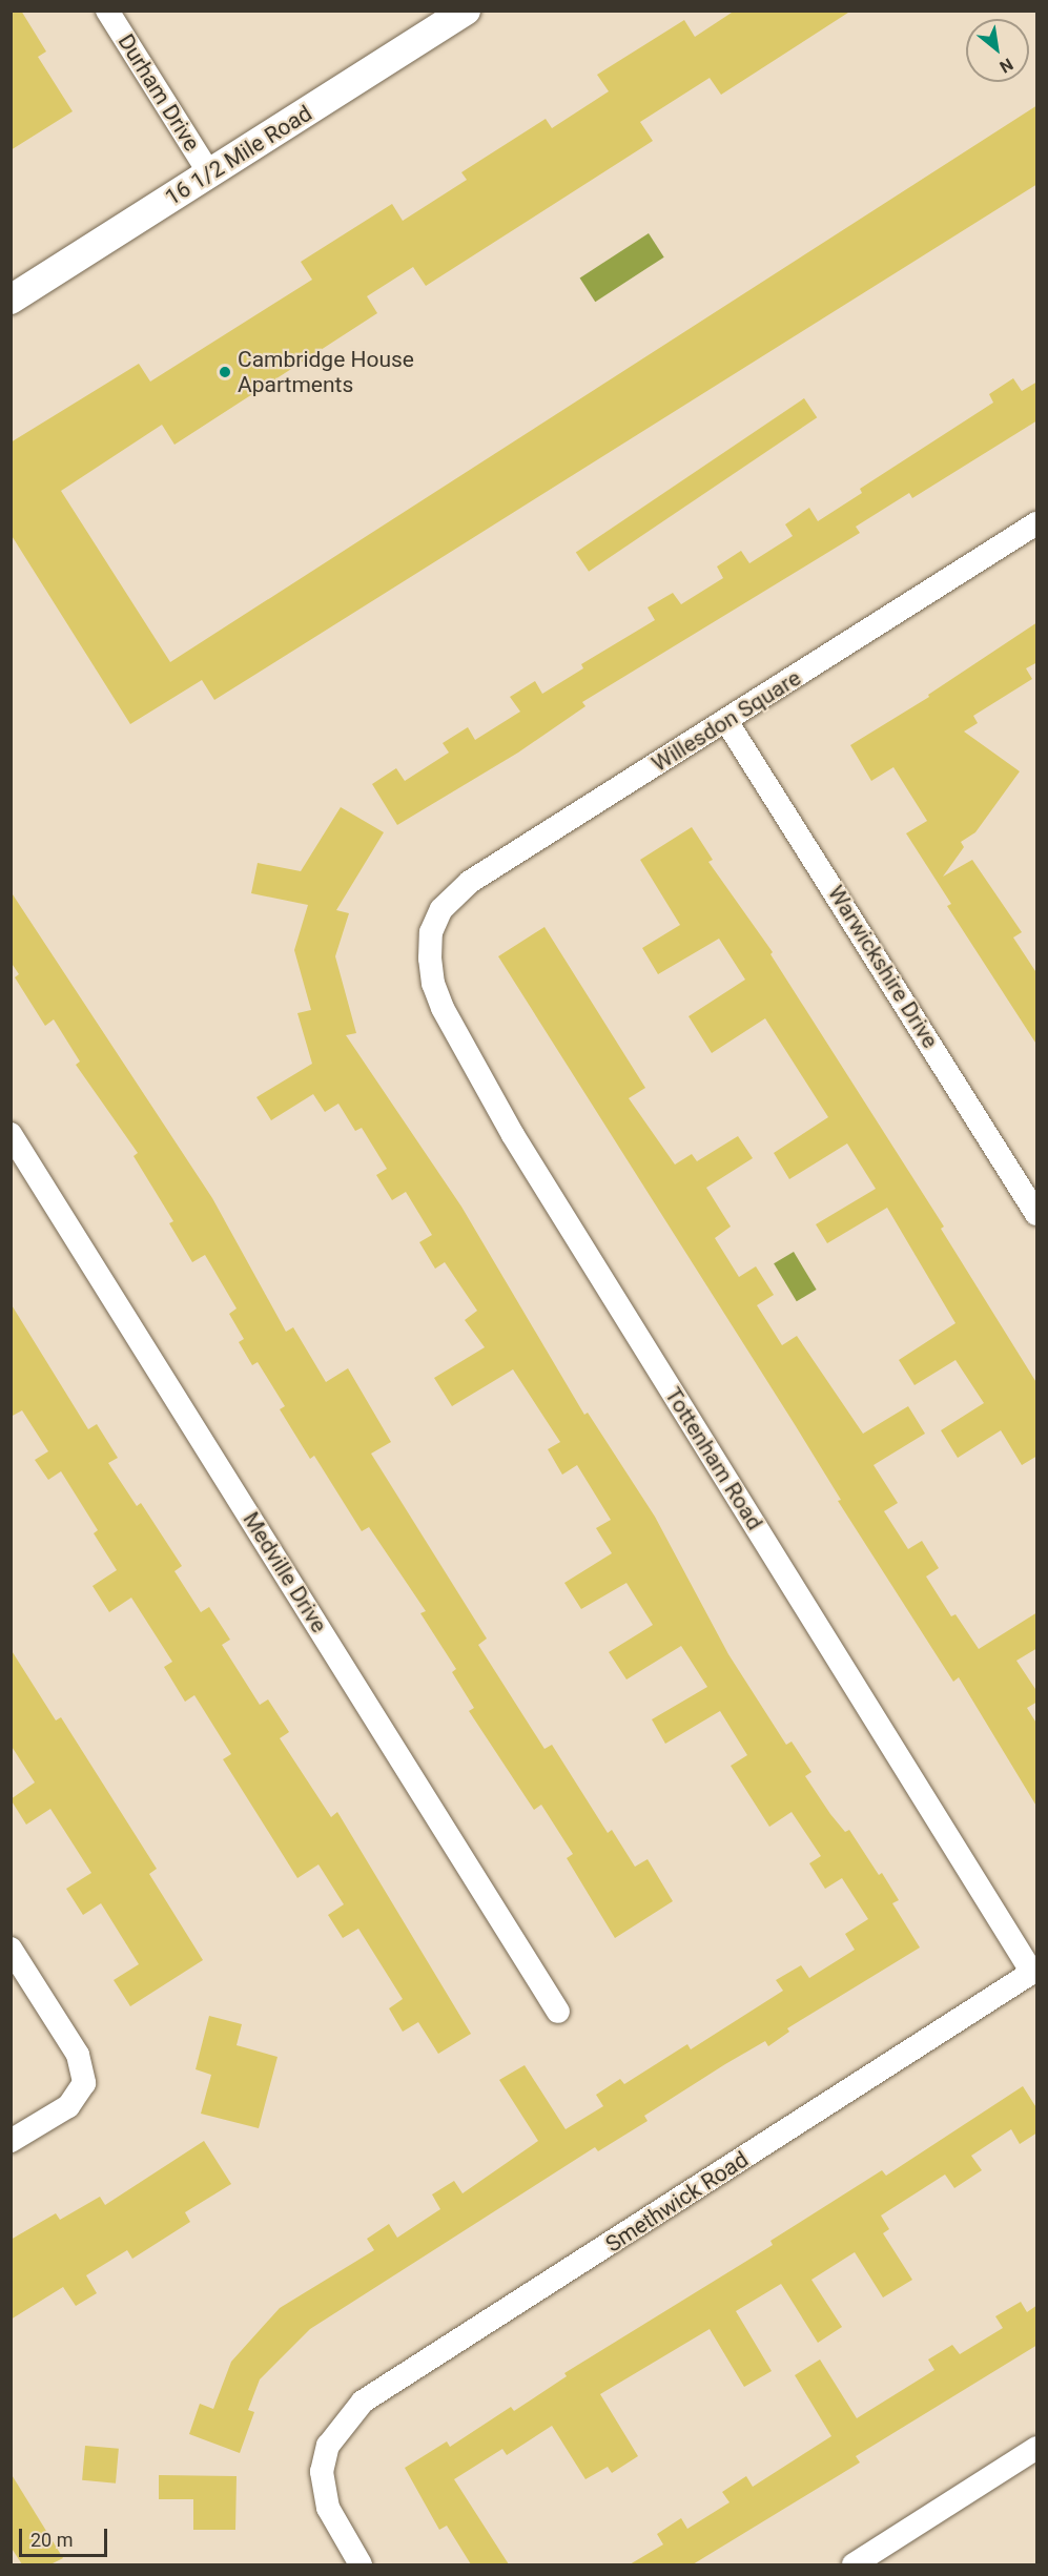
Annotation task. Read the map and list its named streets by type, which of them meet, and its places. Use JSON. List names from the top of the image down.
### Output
{
  "streets": {
    "street": [
      "Durham Drive",
      "16 1/2 Mile Road",
      "Willesdon Square",
      "Warwickshire Drive",
      "Tottenham Road",
      "Medville Drive",
      "Smethwick Road"
    ]
  },
  "crossings": [
    ["Durham Drive", "16 1/2 Mile Road"],
    ["Willesdon Square", "Warwickshire Drive"],
    ["Willesdon Square", "Tottenham Road"],
    ["Tottenham Road", "Smethwick Road"]
  ],
  "places": ["Cambridge House Apartments"],
  "scale_bar": "20 m",
  "north": "bottom right"
}
